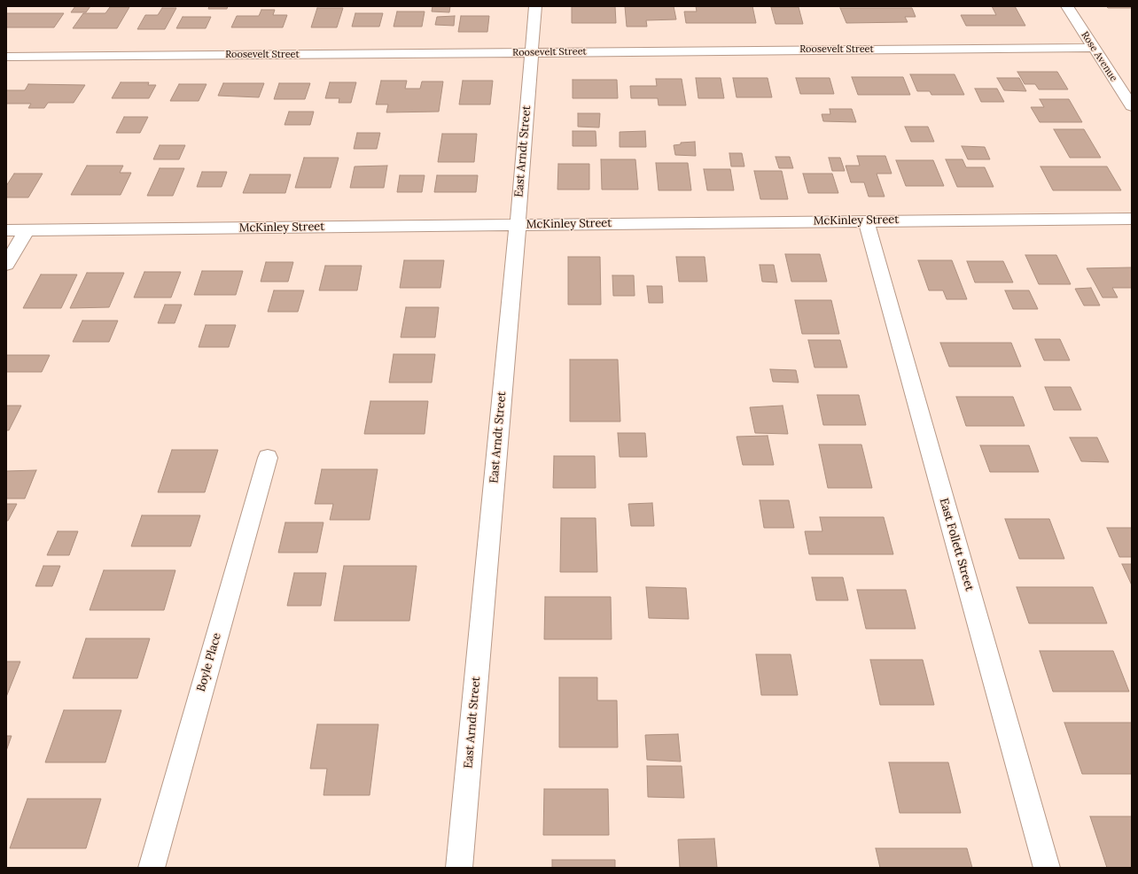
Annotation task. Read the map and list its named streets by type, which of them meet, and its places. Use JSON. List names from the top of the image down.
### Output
{
  "streets": {
    "street": [
      "Roosevelt Street",
      "Rose Avenue",
      "East Arndt Street",
      "McKinley Street",
      "East Follett Street",
      "Boyle Place"
    ]
  },
  "crossings": [
    ["Roosevelt Street", "Rose Avenue"],
    ["Roosevelt Street", "East Arndt Street"],
    ["East Arndt Street", "McKinley Street"],
    ["McKinley Street", "East Follett Street"]
  ]
}
